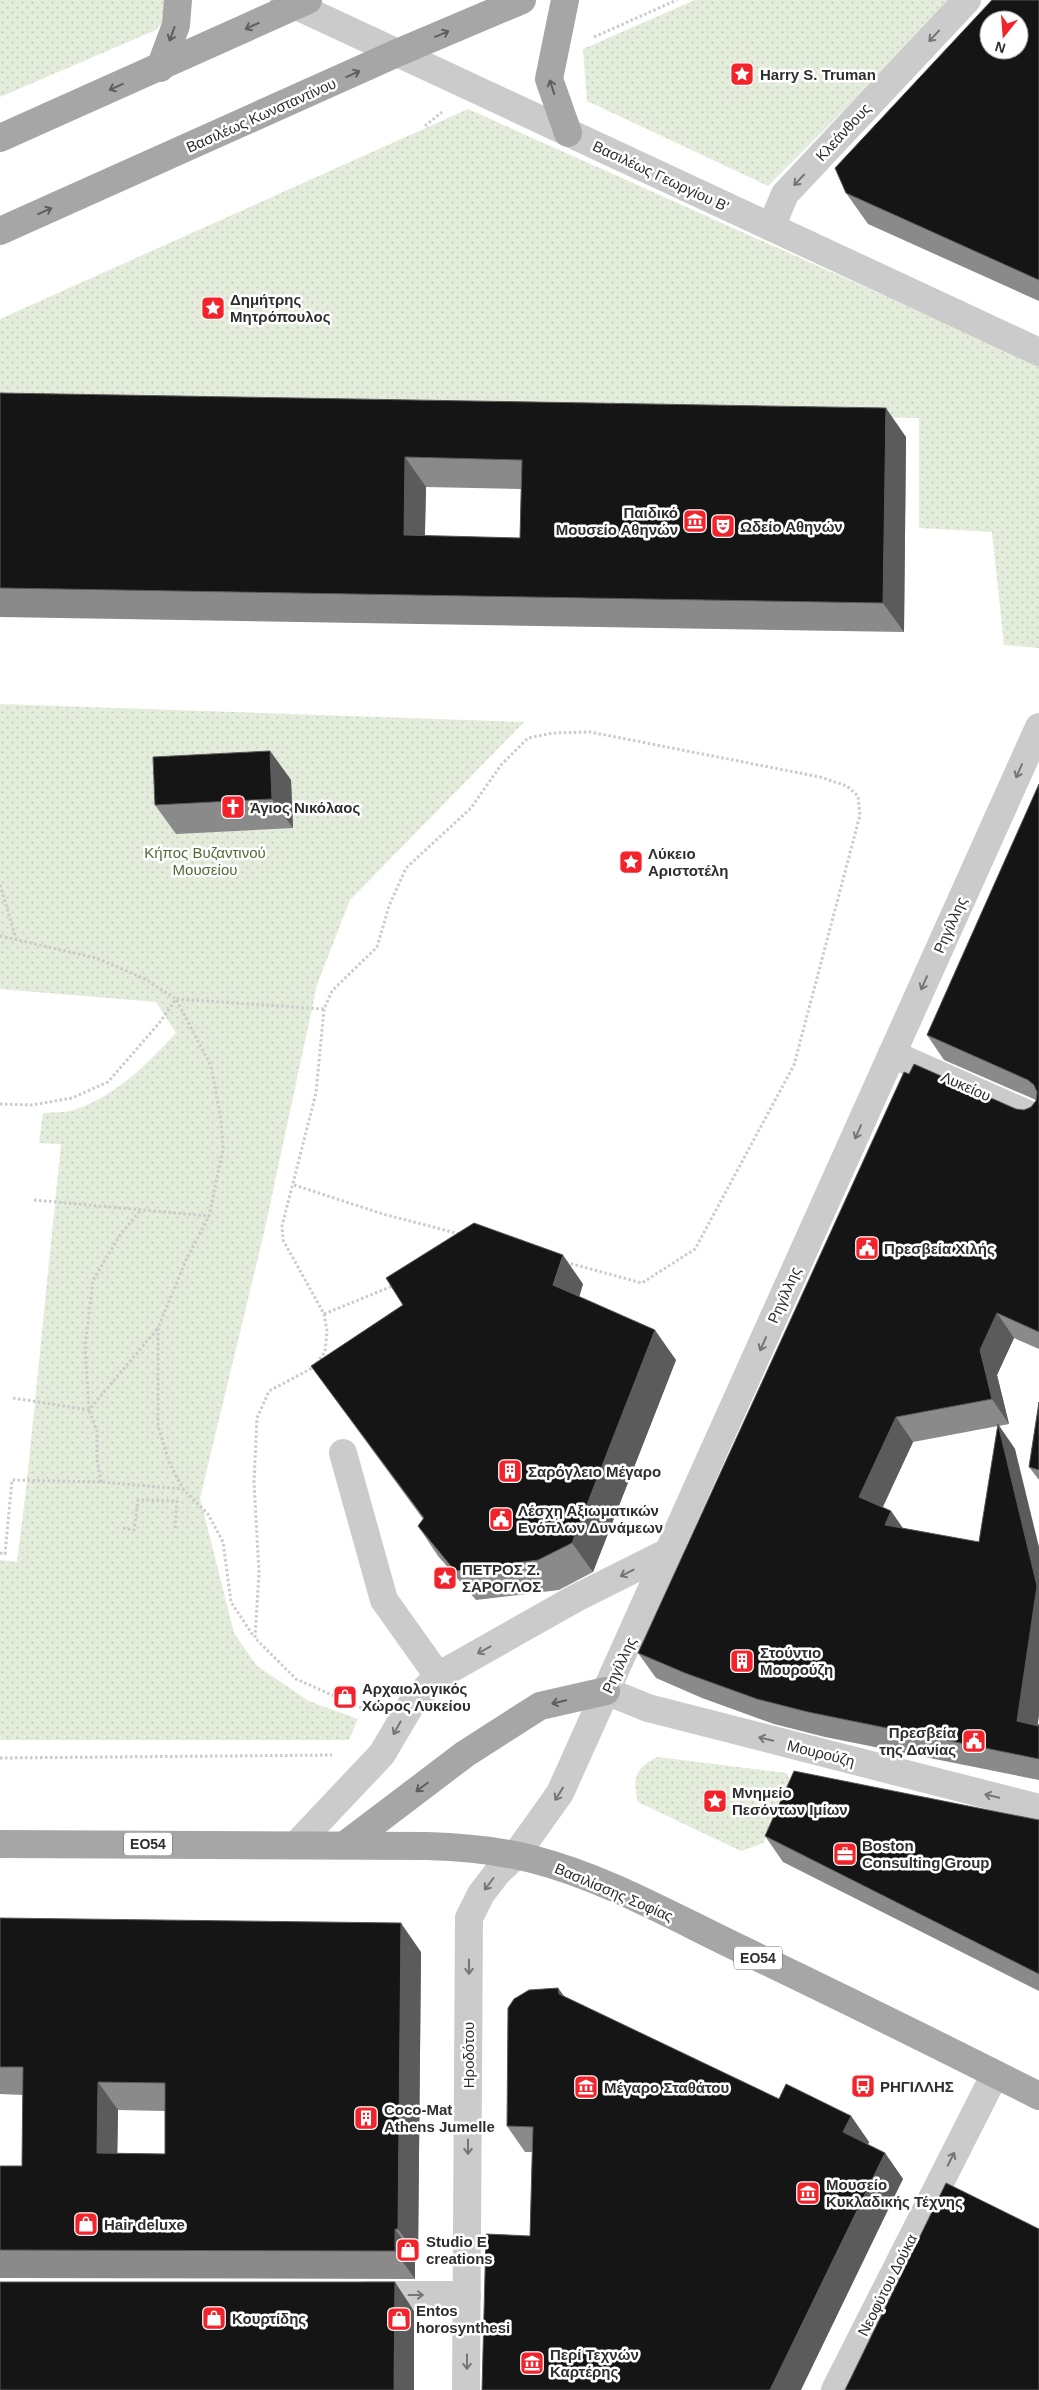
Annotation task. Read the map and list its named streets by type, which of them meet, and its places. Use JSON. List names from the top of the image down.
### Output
{
  "streets": {
    "main road": ["Βασιλέως Κωνσταντίνου", "ΕΟ54", "Βασιλίσσης Σοφίας"],
    "street": [
      "Κλεάνθους",
      "Βασιλέως Γεωργίου Β'",
      "Ρηγίλλης",
      "Λυκείου",
      "Μουρούζη",
      "Ηροδότου",
      "Νεοφύτου Δούκα"
    ]
  },
  "crossings": [
    ["Βασιλέως Κωνσταντίνου", "Βασιλέως Γεωργίου Β'"],
    ["Κλεάνθους", "Βασιλέως Γεωργίου Β'"],
    ["Ρηγίλλης", "Λυκείου"],
    ["Ρηγίλλης", "Μουρούζη"],
    ["Ρηγίλλης", "Βασιλίσσης Σοφίας"],
    ["Ρηγίλλης", "Ηροδότου"],
    ["Βασιλίσσης Σοφίας", "Ηροδότου"],
    ["Βασιλίσσης Σοφίας", "Νεοφύτου Δούκα"]
  ],
  "one_way": [
    "Κλεάνθους",
    "Ρηγίλλης",
    "Μουρούζη",
    "Ηροδότου",
    "Νεοφύτου Δούκα"
  ],
  "parks": ["Κήπος Βυζαντινού Μουσείου"],
  "places": {
    "place": [
      "Harry S. Truman",
      "Δημήτρης Μητρόπουλος",
      "Λύκειο Αριστοτέλη",
      "ΠΕΤΡΟΣ Ζ. ΣΑΡΟΓΛΟΣ",
      "Μνημείο Πεσόντων Ιμίων"
    ],
    "museum": [
      "Παιδικό Μουσείο Αθηνών",
      "Μέγαρο Σταθάτου",
      "Μουσείο Κυκλαδικής Τέχνης",
      "Περί Τεχνών Καρτέρης"
    ],
    "theatre": ["Ωδείο Αθηνών"],
    "church": ["Άγιος Νικόλαος"],
    "public building": ["Πρεσβεία Χιλής", "Λέσχη Αξιωματικών Ενόπλων Δυνάμεων", "Πρεσβεία της Δανίας"],
    "building": ["Σαρόγλειο Μέγαρο", "Στούντιο Μουρούζη", "Coco-Mat Athens Jumelle"],
    "shop": [
      "Αρχαιολογικός Χώρος Λυκείου",
      "Hair deluxe",
      "Studio E creations",
      "Κουρτίδης",
      "Entos horosynthesi"
    ],
    "office": ["Boston Consulting Group"],
    "bus stop": ["ΡΗΓΙΛΛΗΣ"]
  },
  "north": "bottom"
}
